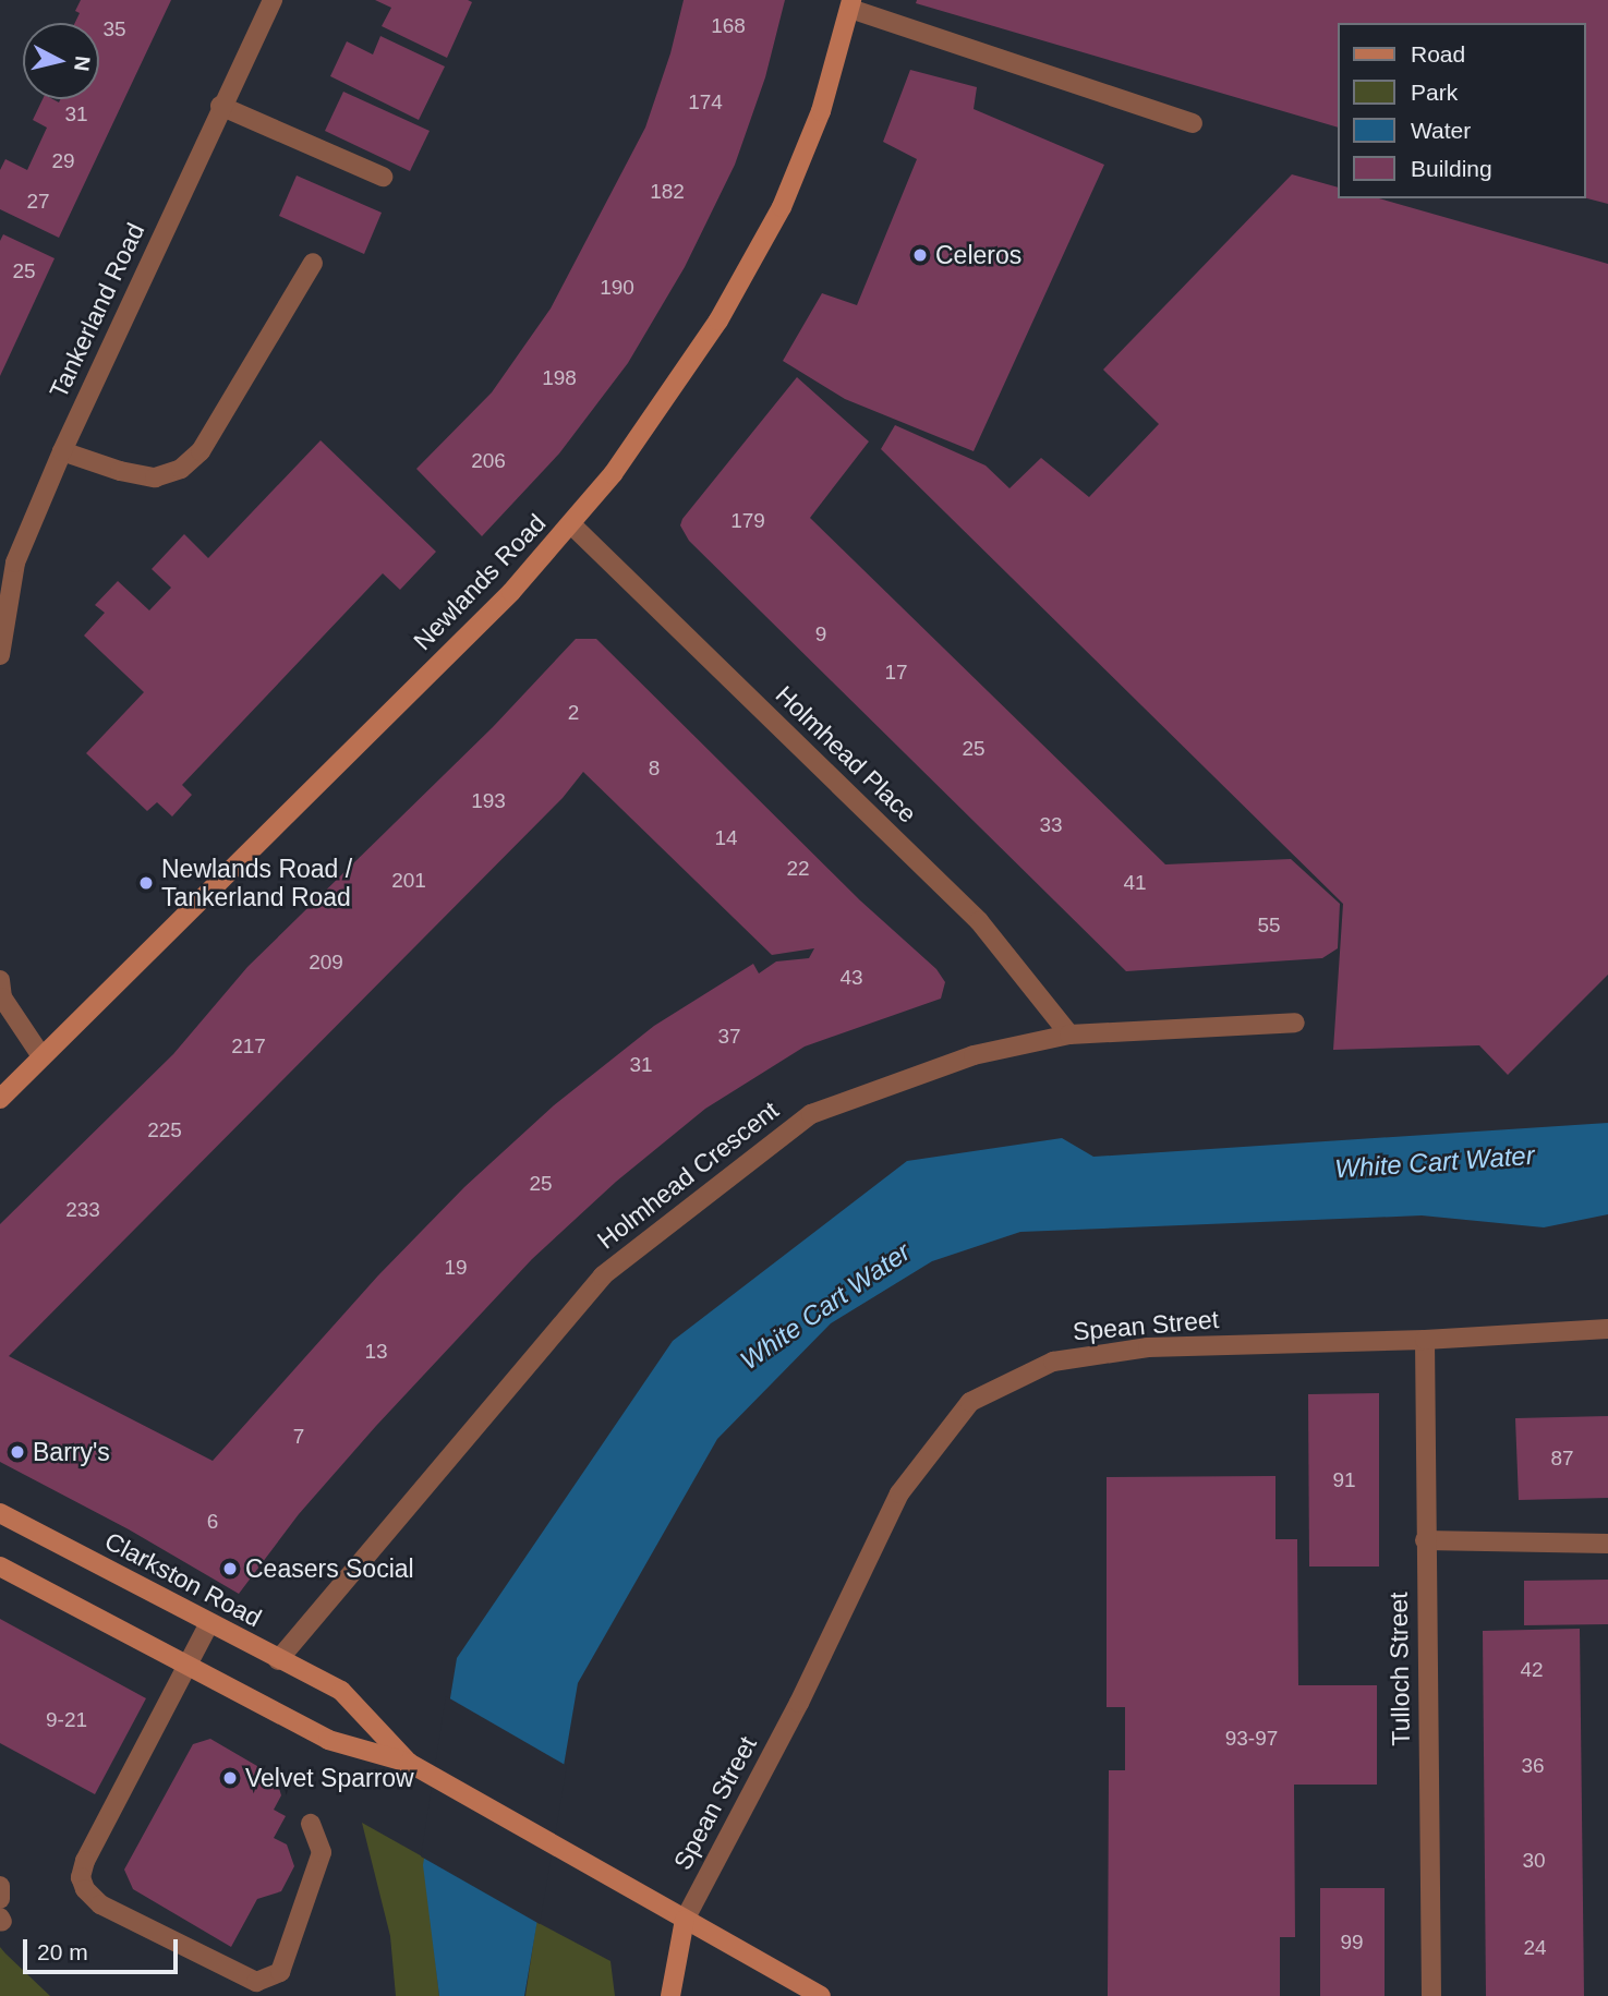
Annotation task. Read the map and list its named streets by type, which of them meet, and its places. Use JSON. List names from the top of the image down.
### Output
{
  "streets": {
    "street": [
      "Tankerland Road",
      "Newlands Road",
      "Holmhead Place",
      "Holmhead Crescent",
      "Spean Street",
      "Clarkston Road",
      "Tulloch Street"
    ]
  },
  "crossings": [
    ["Newlands Road", "Holmhead Place"],
    ["Holmhead Place", "Holmhead Crescent"],
    ["Holmhead Crescent", "Clarkston Road"],
    ["Spean Street", "Tulloch Street"]
  ],
  "water": ["White Cart Water"],
  "places": [
    "Celeros",
    "Newlands Road / Tankerland Road",
    "Barry's",
    "Ceasers Social",
    "Velvet Sparrow"
  ],
  "house_numbers": [
    "168",
    "35",
    "174",
    "31",
    "29",
    "182",
    "27",
    "25",
    "190",
    "198",
    "206",
    "179",
    "9",
    "17",
    "2",
    "25",
    "8",
    "193",
    "33",
    "14",
    "22",
    "201",
    "41",
    "55",
    "209",
    "43",
    "37",
    "217",
    "31",
    "225",
    "25",
    "233",
    "19",
    "13",
    "7",
    "87",
    "91",
    "6",
    "42",
    "9-21",
    "93-97",
    "36",
    "30",
    "99",
    "24"
  ],
  "legend": [
    "Road",
    "Park",
    "Water",
    "Building"
  ],
  "scale_bar": "20 m",
  "north": "right"
}
